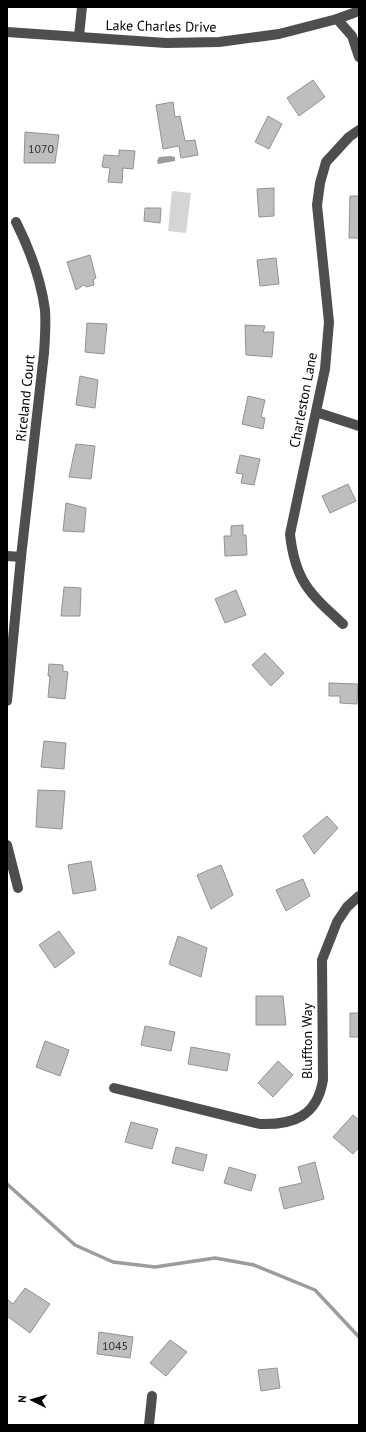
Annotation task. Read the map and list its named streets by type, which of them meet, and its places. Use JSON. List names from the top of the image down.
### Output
{
  "streets": {
    "street": [
      "Lake Charles Drive",
      "Riceland Court",
      "Charleston Lane",
      "Bluffton Way"
    ]
  },
  "house_numbers": ["1070", "1045"],
  "north": "left"
}
